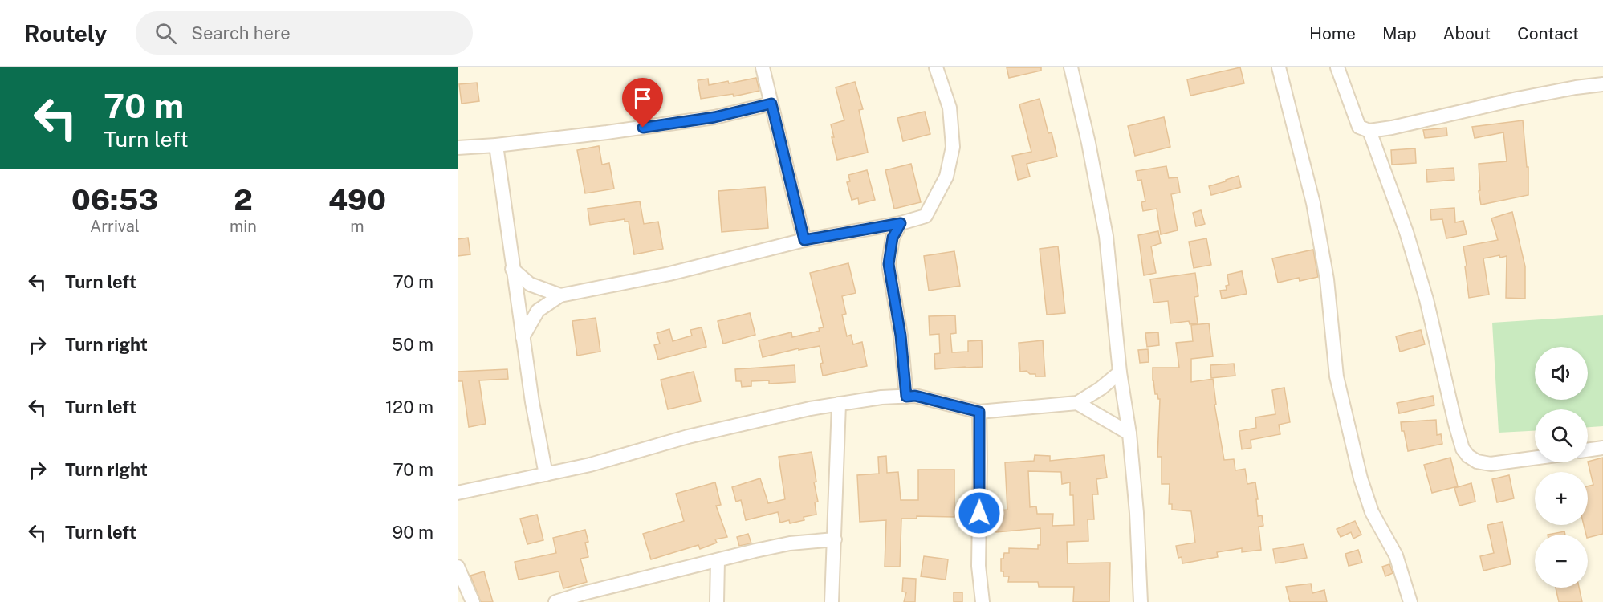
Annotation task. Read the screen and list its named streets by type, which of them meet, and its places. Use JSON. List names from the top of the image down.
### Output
{
  "page": {
    "header": "Routely",
    "search": "Search here",
    "nav": [
      "Home",
      "Map",
      "About",
      "Contact"
    ],
    "turn": ["70 m", "Turn left"],
    "eta": [
      "06:53",
      "Arrival",
      "2",
      "min",
      "490",
      "m"
    ],
    "list": [
      {
        "name": "Turn left",
        "value": "70 m"
      },
      {
        "name": "Turn right",
        "value": "50 m"
      },
      {
        "name": "Turn left",
        "value": "120 m"
      },
      {
        "name": "Turn right",
        "value": "70 m"
      },
      {
        "name": "Turn left",
        "value": "90 m"
      }
    ],
    "map_buttons": ["+", "−"]
  }
}
